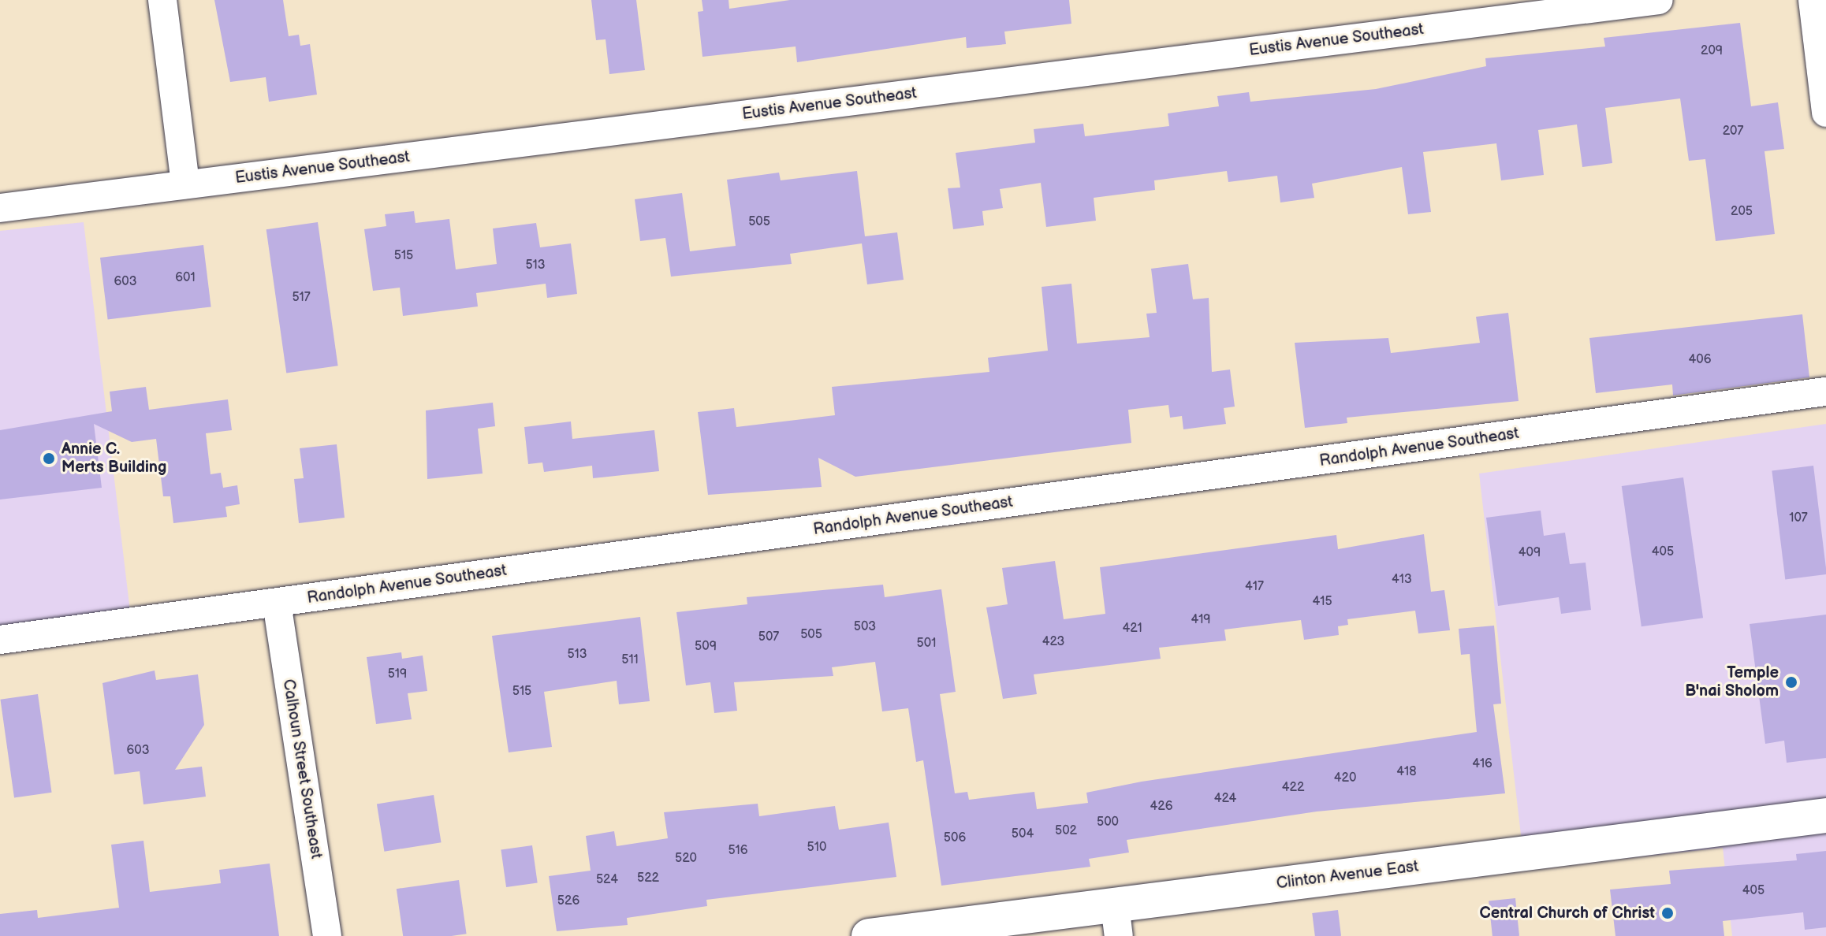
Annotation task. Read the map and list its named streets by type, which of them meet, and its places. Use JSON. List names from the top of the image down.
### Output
{
  "streets": {
    "street": [
      "Eustis Avenue Southeast",
      "Randolph Avenue Southeast",
      "Calhoun Street Southeast",
      "Clinton Avenue East"
    ]
  },
  "crossings": [
    ["Randolph Avenue Southeast", "Calhoun Street Southeast"]
  ],
  "places": ["Annie C. Merts Building", "Temple B'nai Sholom", "Central Church of Christ"],
  "house_numbers": [
    "209",
    "207",
    "205",
    "505",
    "515",
    "513",
    "601",
    "603",
    "517",
    "406",
    "107",
    "405",
    "409",
    "413",
    "417",
    "415",
    "419",
    "503",
    "421",
    "505",
    "507",
    "423",
    "501",
    "509",
    "513",
    "511",
    "519",
    "515",
    "603",
    "416",
    "418",
    "420",
    "422",
    "424",
    "426",
    "500",
    "502",
    "504",
    "506",
    "510",
    "516",
    "520",
    "522",
    "524",
    "405",
    "526"
  ]
}
